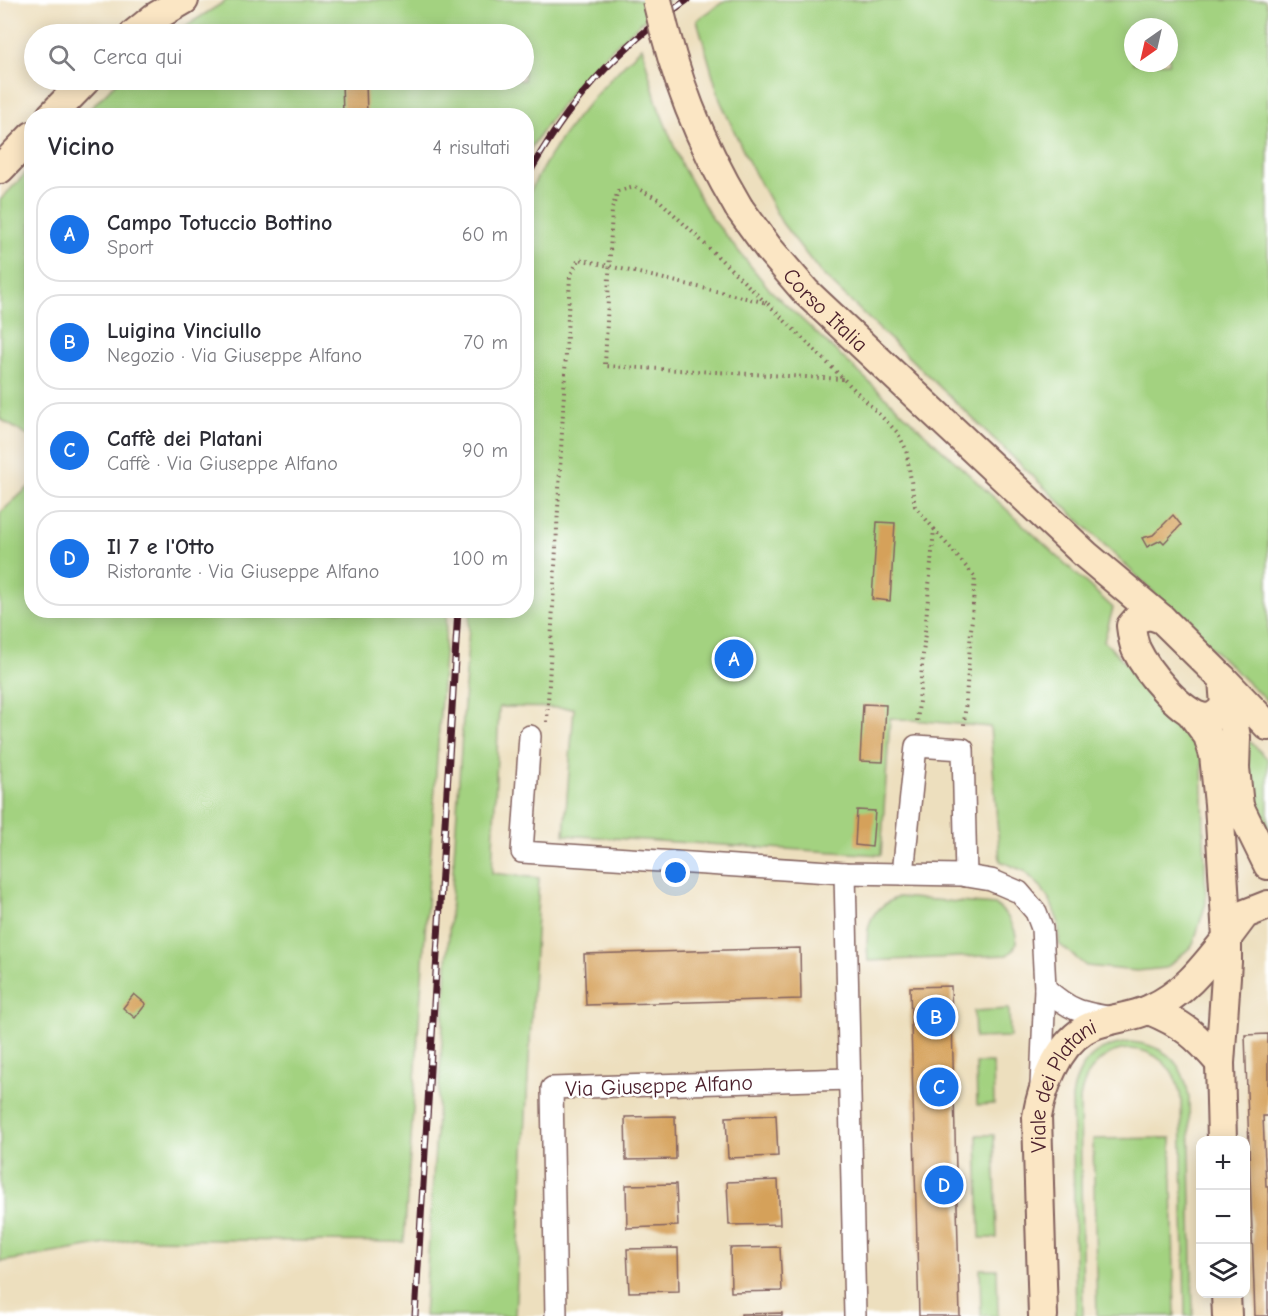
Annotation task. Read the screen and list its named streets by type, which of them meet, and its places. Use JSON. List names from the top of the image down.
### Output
{
  "streets": {
    "street": ["Corso Italia", "Via Giuseppe Alfano", "Viale dei Platani"]
  },
  "north": "bottom left",
  "page": {
    "search": "Cerca qui",
    "heading": ["Vicino", "4 risultati"],
    "list": [
      {
        "mark": "A",
        "name": "Campo Totuccio Bottino",
        "note": "Sport",
        "value": "60 m"
      },
      {
        "mark": "B",
        "name": "Luigina Vinciullo",
        "note": "Negozio · Via Giuseppe Alfano",
        "value": "70 m"
      },
      {
        "mark": "C",
        "name": "Caffè dei Platani",
        "note": "Caffè · Via Giuseppe Alfano",
        "value": "90 m"
      },
      {
        "mark": "D",
        "name": "Il 7 e l'Otto",
        "note": "Ristorante · Via Giuseppe Alfano",
        "value": "100 m"
      }
    ],
    "pins": [
      "A",
      "B",
      "C",
      "D"
    ],
    "map_buttons": ["+", "−"]
  }
}
